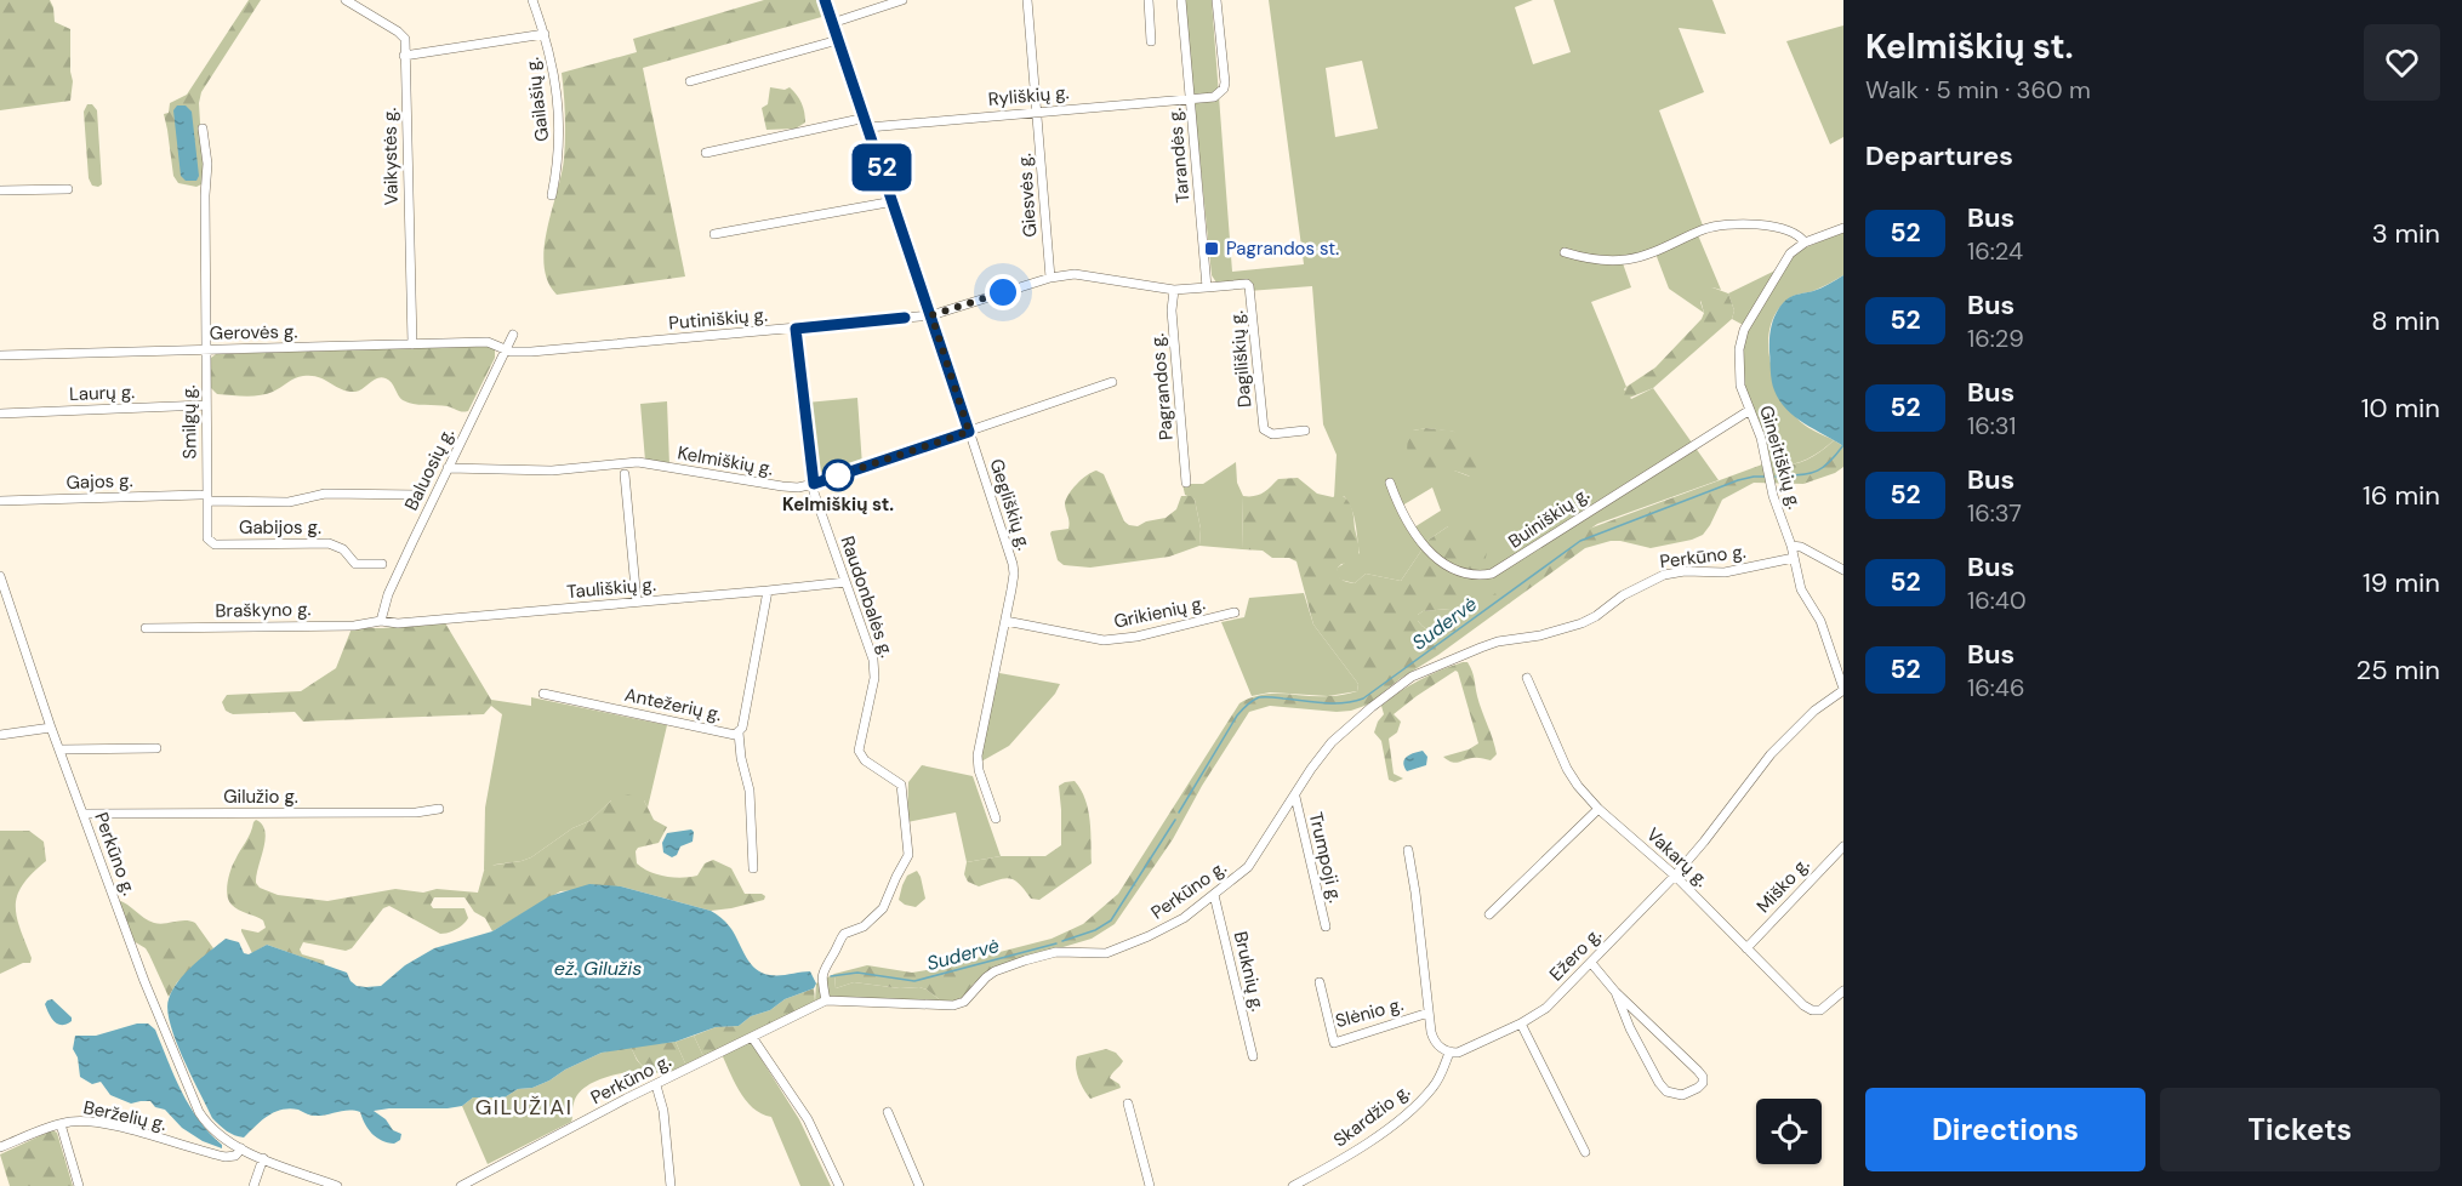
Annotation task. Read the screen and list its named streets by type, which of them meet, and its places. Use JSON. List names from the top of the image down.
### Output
{
  "streets": {
    "street": [
      "Ryliškių g.",
      "Gailašių g.",
      "Tarandės g.",
      "Vaikystės g.",
      "Giesvės g.",
      "Putiniškių g.",
      "Gerovės g.",
      "Dagiliškių g.",
      "Pagrandos g.",
      "Laurų g.",
      "Smilgų g.",
      "Gineitiškių g.",
      "Kelmiškių g.",
      "Baluosių g.",
      "Gajos g.",
      "Gegliškių g.",
      "Buiniškių g.",
      "Gabijos g.",
      "Perkūno g.",
      "Tauliškių g.",
      "Raudonbalės g.",
      "Braškyno g.",
      "Grikienių g.",
      "Antežerių g.",
      "Gilužio g.",
      "Trumpoji g.",
      "Vakarų g.",
      "Miško g.",
      "Ežero g.",
      "Bruknių g.",
      "Slėnio g.",
      "Berželių g.",
      "Skardžio g."
    ]
  },
  "crossings": [
    ["Ryliškių g.", "Tarandės g."],
    ["Ryliškių g.", "Giesvės g."],
    ["Ryliškių g.", "Gegliškių g."],
    ["Tarandės g.", "Putiniškių g."],
    ["Tarandės g.", "Dagiliškių g."],
    ["Vaikystės g.", "Gerovės g."],
    ["Giesvės g.", "Putiniškių g."],
    ["Putiniškių g.", "Gerovės g."],
    ["Putiniškių g.", "Dagiliškių g."],
    ["Putiniškių g.", "Pagrandos g."],
    ["Putiniškių g.", "Baluosių g."],
    ["Putiniškių g.", "Gegliškių g."],
    ["Putiniškių g.", "Raudonbalės g."],
    ["Gerovės g.", "Smilgų g."],
    ["Gerovės g.", "Baluosių g."],
    ["Laurų g.", "Smilgų g."],
    ["Smilgų g.", "Gajos g."],
    ["Smilgų g.", "Gabijos g."],
    ["Gineitiškių g.", "Buiniškių g."],
    ["Gineitiškių g.", "Perkūno g."],
    ["Gineitiškių g.", "Ežero g."],
    ["Kelmiškių g.", "Baluosių g."],
    ["Kelmiškių g.", "Gegliškių g."],
    ["Kelmiškių g.", "Raudonbalės g."],
    ["Baluosių g.", "Tauliškių g."],
    ["Baluosių g.", "Braškyno g."],
    ["Gajos g.", "Gabijos g."],
    ["Gegliškių g.", "Grikienių g."],
    ["Perkūno g.", "Raudonbalės g."],
    ["Perkūno g.", "Gilužio g."],
    ["Perkūno g.", "Trumpoji g."],
    ["Perkūno g.", "Bruknių g."],
    ["Perkūno g.", "Berželių g."],
    ["Tauliškių g.", "Raudonbalės g."],
    ["Tauliškių g.", "Braškyno g."],
    ["Tauliškių g.", "Antežerių g."],
    ["Vakarų g.", "Miško g."],
    ["Vakarų g.", "Ežero g."],
    ["Ežero g.", "Skardžio g."]
  ],
  "districts": ["GILUŽIAI"],
  "water": ["Sudervė", "ež. Gilužis"],
  "places": {
    "transit": ["Pagrandos st."],
    "other": ["Kelmiškių st."]
  },
  "lines": ["bus line 52"],
  "page": {
    "on_map": "52",
    "heading": [
      ["Kelmiškių st.", "Walk · 5 min · 360 m"],
      "Departures"
    ],
    "list": [
      {
        "mark": "52",
        "name": "Bus",
        "note": "16:24",
        "value": "3 min"
      },
      {
        "mark": "52",
        "name": "Bus",
        "note": "16:29",
        "value": "8 min"
      },
      {
        "mark": "52",
        "name": "Bus",
        "note": "16:31",
        "value": "10 min"
      },
      {
        "mark": "52",
        "name": "Bus",
        "note": "16:37",
        "value": "16 min"
      },
      {
        "mark": "52",
        "name": "Bus",
        "note": "16:40",
        "value": "19 min"
      },
      {
        "mark": "52",
        "name": "Bus",
        "note": "16:46",
        "value": "25 min"
      }
    ],
    "buttons": ["Directions", "Tickets"]
  }
}
